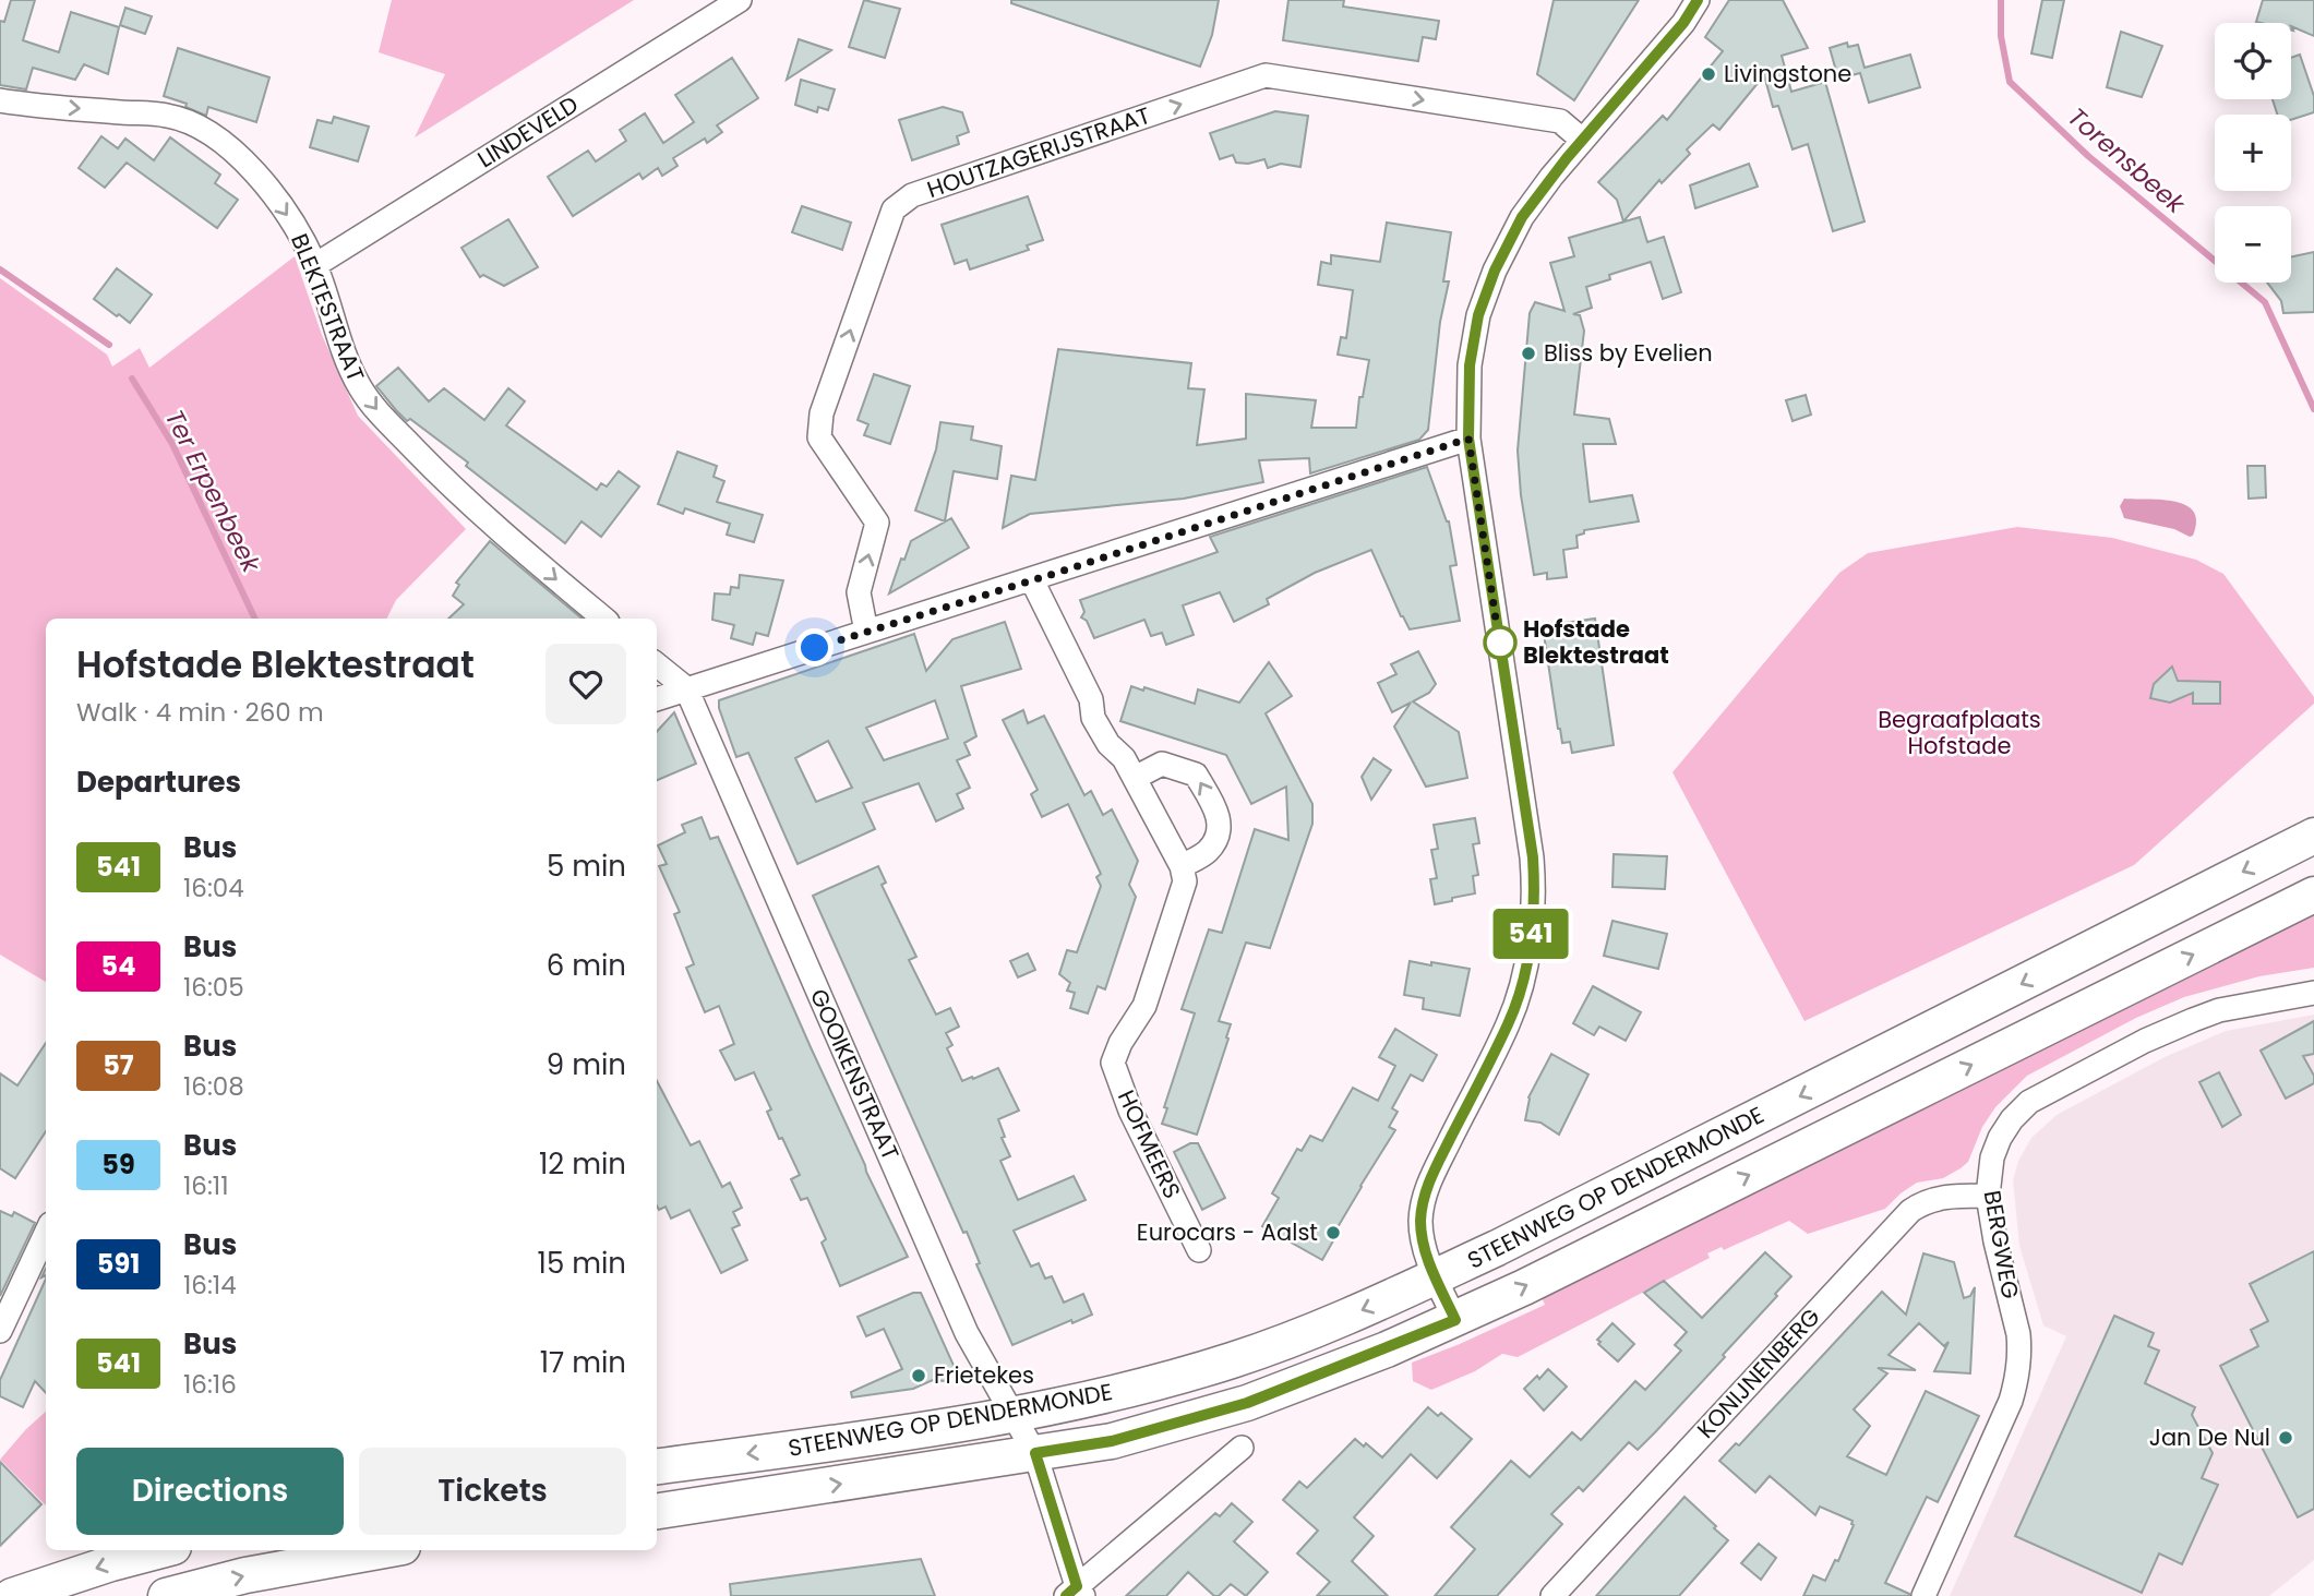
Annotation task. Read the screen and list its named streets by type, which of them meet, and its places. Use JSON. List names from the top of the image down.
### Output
{
  "streets": {
    "main road": ["STEENWEG OP DENDERMONDE"],
    "street": [
      "LINDEVELD",
      "HOUTZAGERIJSTRAAT",
      "BLEKTESTRAAT",
      "GOOIKENSTRAAT",
      "HOFMEERS",
      "BERGWEG",
      "KONIJNENBERG"
    ]
  },
  "crossings": [
    ["LINDEVELD", "BLEKTESTRAAT"],
    ["GOOIKENSTRAAT", "STEENWEG OP DENDERMONDE"],
    ["BERGWEG", "KONIJNENBERG"]
  ],
  "one_way": ["BLEKTESTRAAT"],
  "water": ["Torensbeek", "Ter Erpenbeek"],
  "parks": ["Begraafplaats Hofstade"],
  "places": [
    "Livingstone",
    "Bliss by Evelien",
    "Hofstade Blektestraat",
    "Eurocars - Aalst",
    "Frietekes",
    "Jan De Nul"
  ],
  "lines": ["bus line 541"],
  "page": {
    "on_map": "541",
    "map_buttons": ["+", "−"],
    "heading": [
      ["Hofstade Blektestraat", "Walk · 4 min · 260 m"],
      "Departures"
    ],
    "list": [
      {
        "mark": "541",
        "name": "Bus",
        "note": "16:04",
        "value": "5 min"
      },
      {
        "mark": "54",
        "name": "Bus",
        "note": "16:05",
        "value": "6 min"
      },
      {
        "mark": "57",
        "name": "Bus",
        "note": "16:08",
        "value": "9 min"
      },
      {
        "mark": "59",
        "name": "Bus",
        "note": "16:11",
        "value": "12 min"
      },
      {
        "mark": "591",
        "name": "Bus",
        "note": "16:14",
        "value": "15 min"
      },
      {
        "mark": "541",
        "name": "Bus",
        "note": "16:16",
        "value": "17 min"
      }
    ],
    "buttons": ["Directions", "Tickets"]
  }
}
